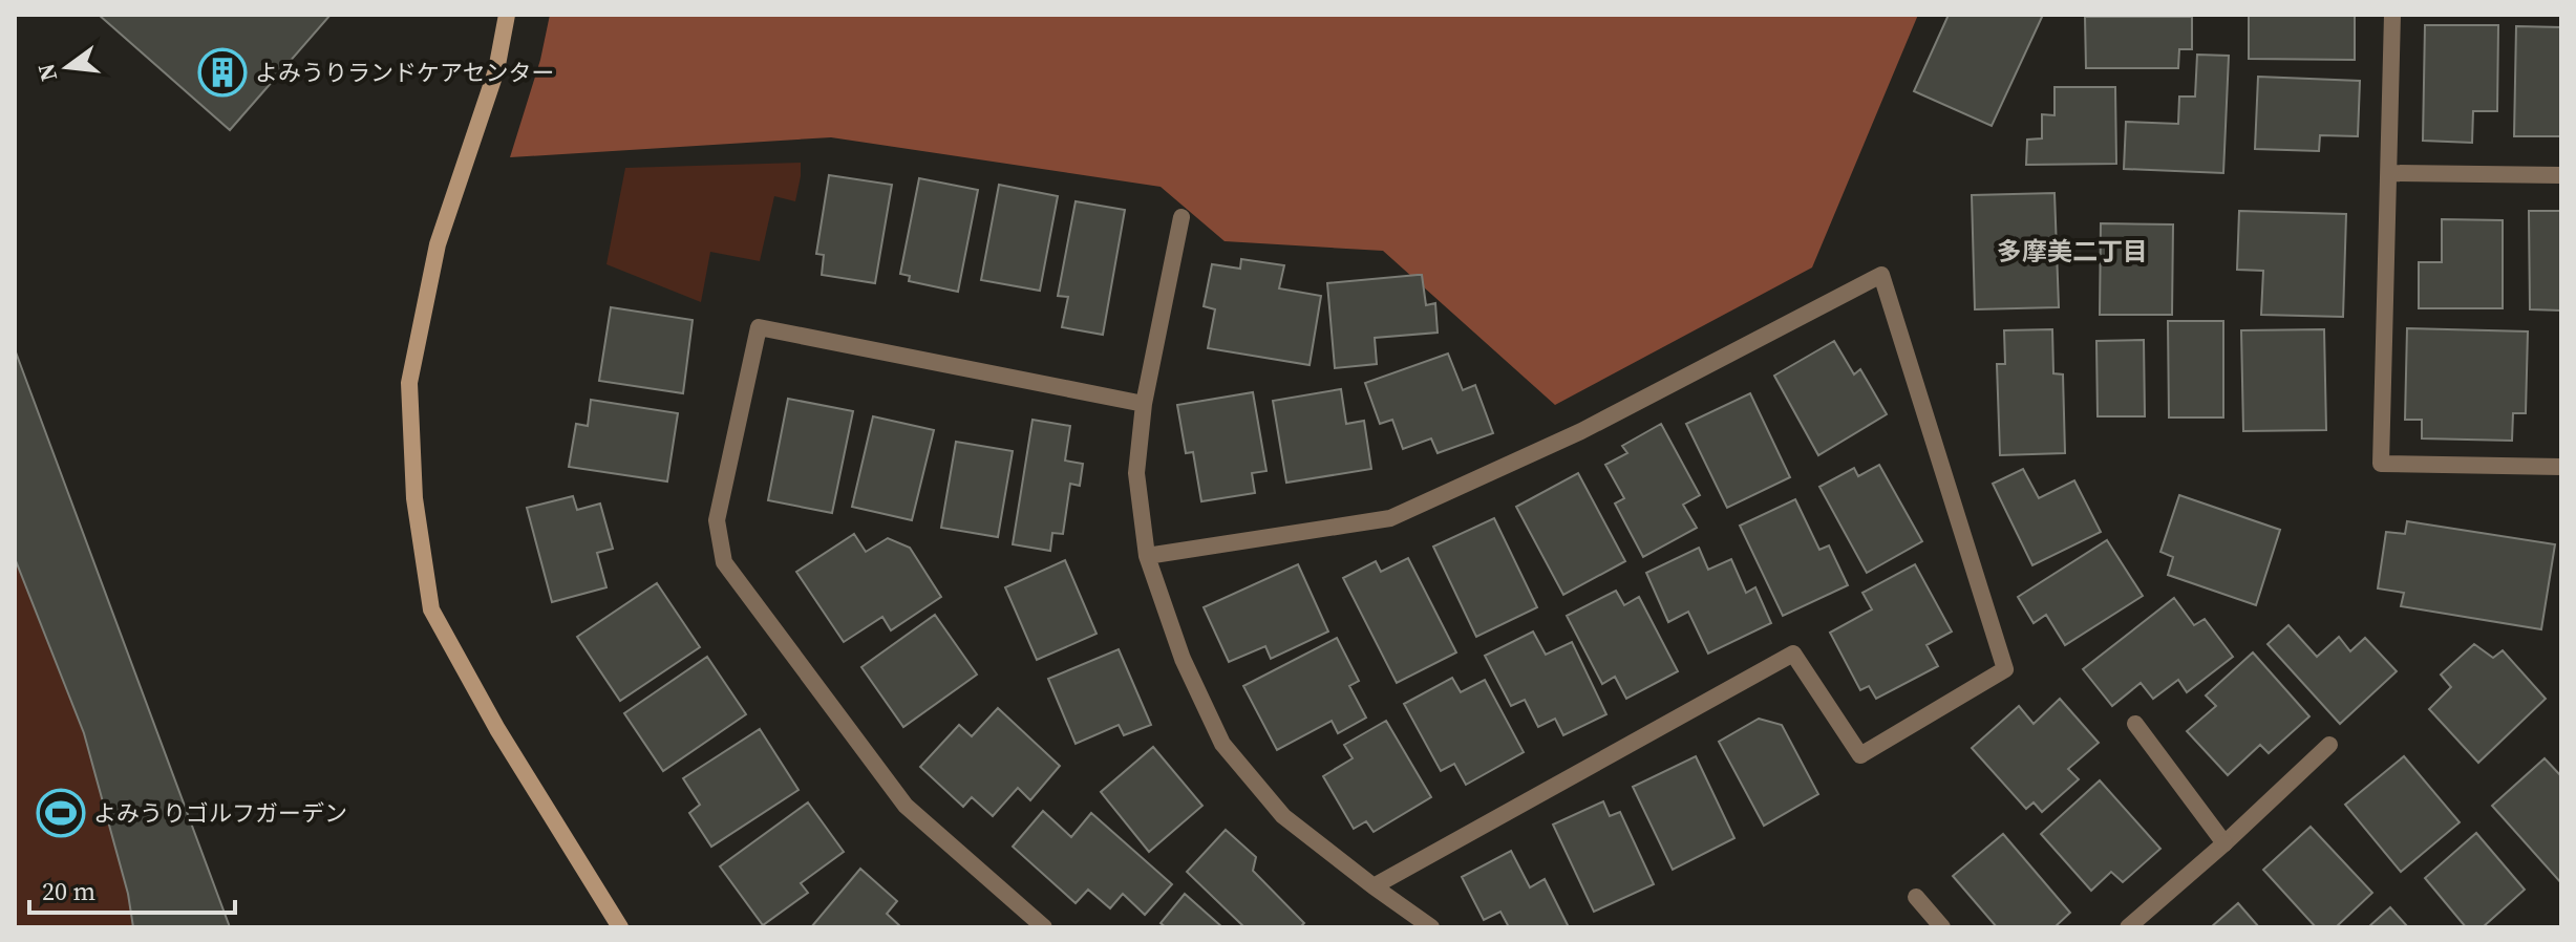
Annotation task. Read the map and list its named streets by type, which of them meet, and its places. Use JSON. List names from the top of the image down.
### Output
{
  "districts": ["多摩美二丁目"],
  "places": {
    "building": ["よみうりランドケアセンター"],
    "sports": ["よみうりゴルフガーデン"]
  },
  "scale_bar": "20 m",
  "north": "left"
}
